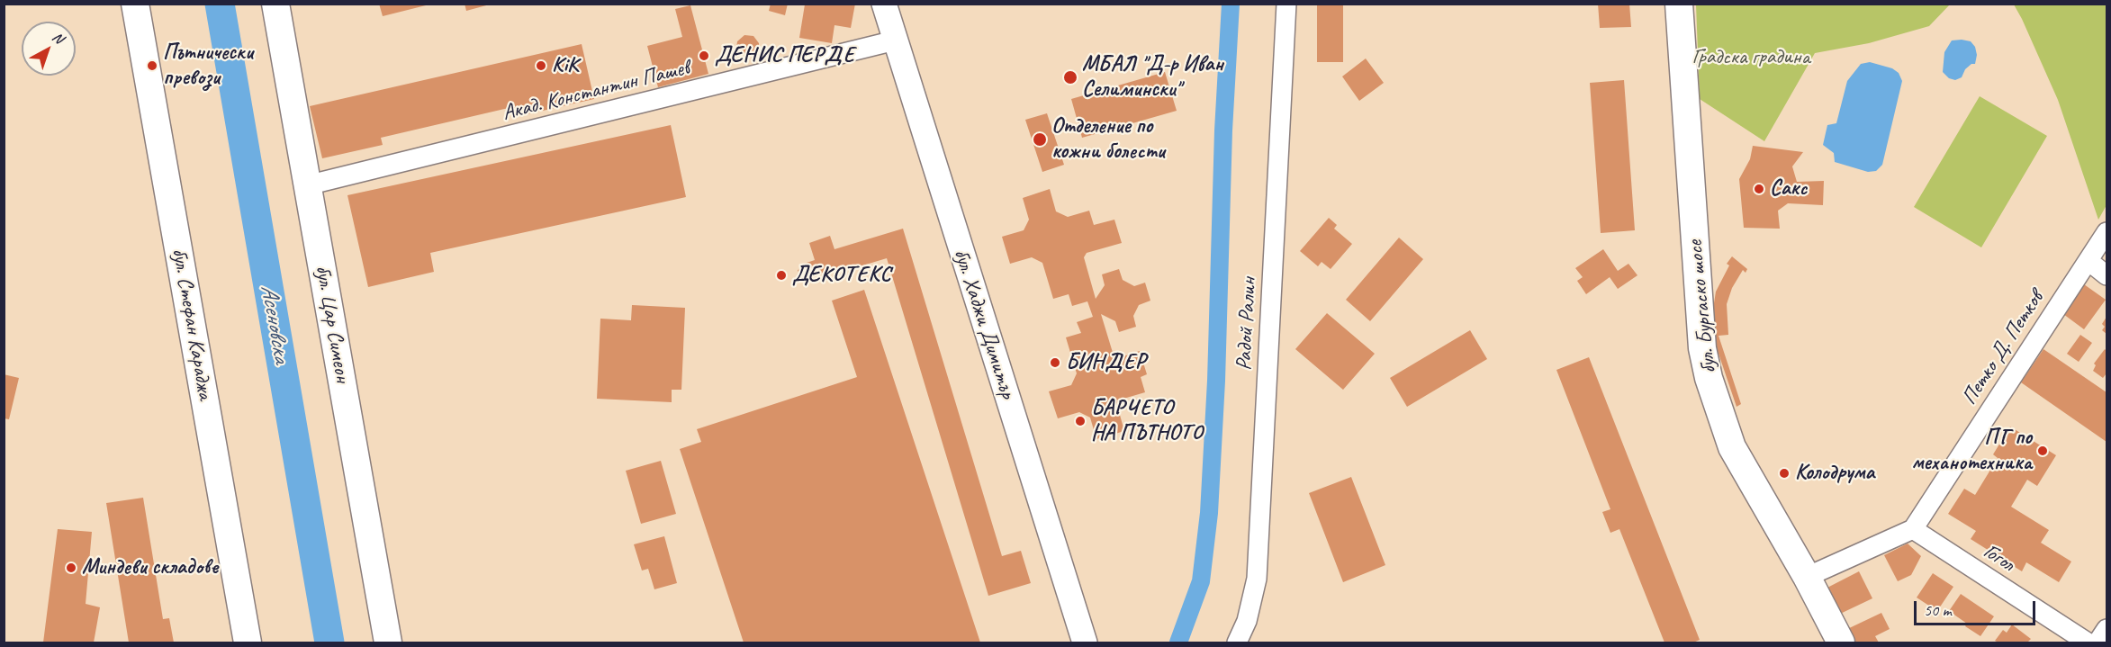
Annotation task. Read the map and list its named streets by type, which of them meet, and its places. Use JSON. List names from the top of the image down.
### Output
{
  "streets": {
    "main road": ["бул. Бургаско шосе", "бул. Стефан Караджа", "бул. Цар Симеон"],
    "street": [
      "Акад. Константин Пашев",
      "бул. Хаджи Димитър",
      "Радой Ралин",
      "Петко Д. Петков",
      "Гогол"
    ]
  },
  "crossings": [
    ["Акад. Константин Пашев", "бул. Цар Симеон"],
    ["Акад. Константин Пашев", "бул. Хаджи Димитър"],
    ["Петко Д. Петков", "Гогол"]
  ],
  "water": ["Асеновска"],
  "parks": ["Градска градина"],
  "places": [
    "ДЕНИС ПЕРДЕ",
    "Пътнически превози",
    "KiK",
    "МБАЛ \"Д-р Иван Селимински\"",
    "Отделение по кожни болести",
    "Сакс",
    "ДЕКОТЕКС",
    "БИНДЕР",
    "БАРЧЕТО НА ПЪТНОТО",
    "ПГ по механотехника",
    "Колодрума",
    "Миндеви складове"
  ],
  "scale_bar": "50 m",
  "north": "top right"
}
